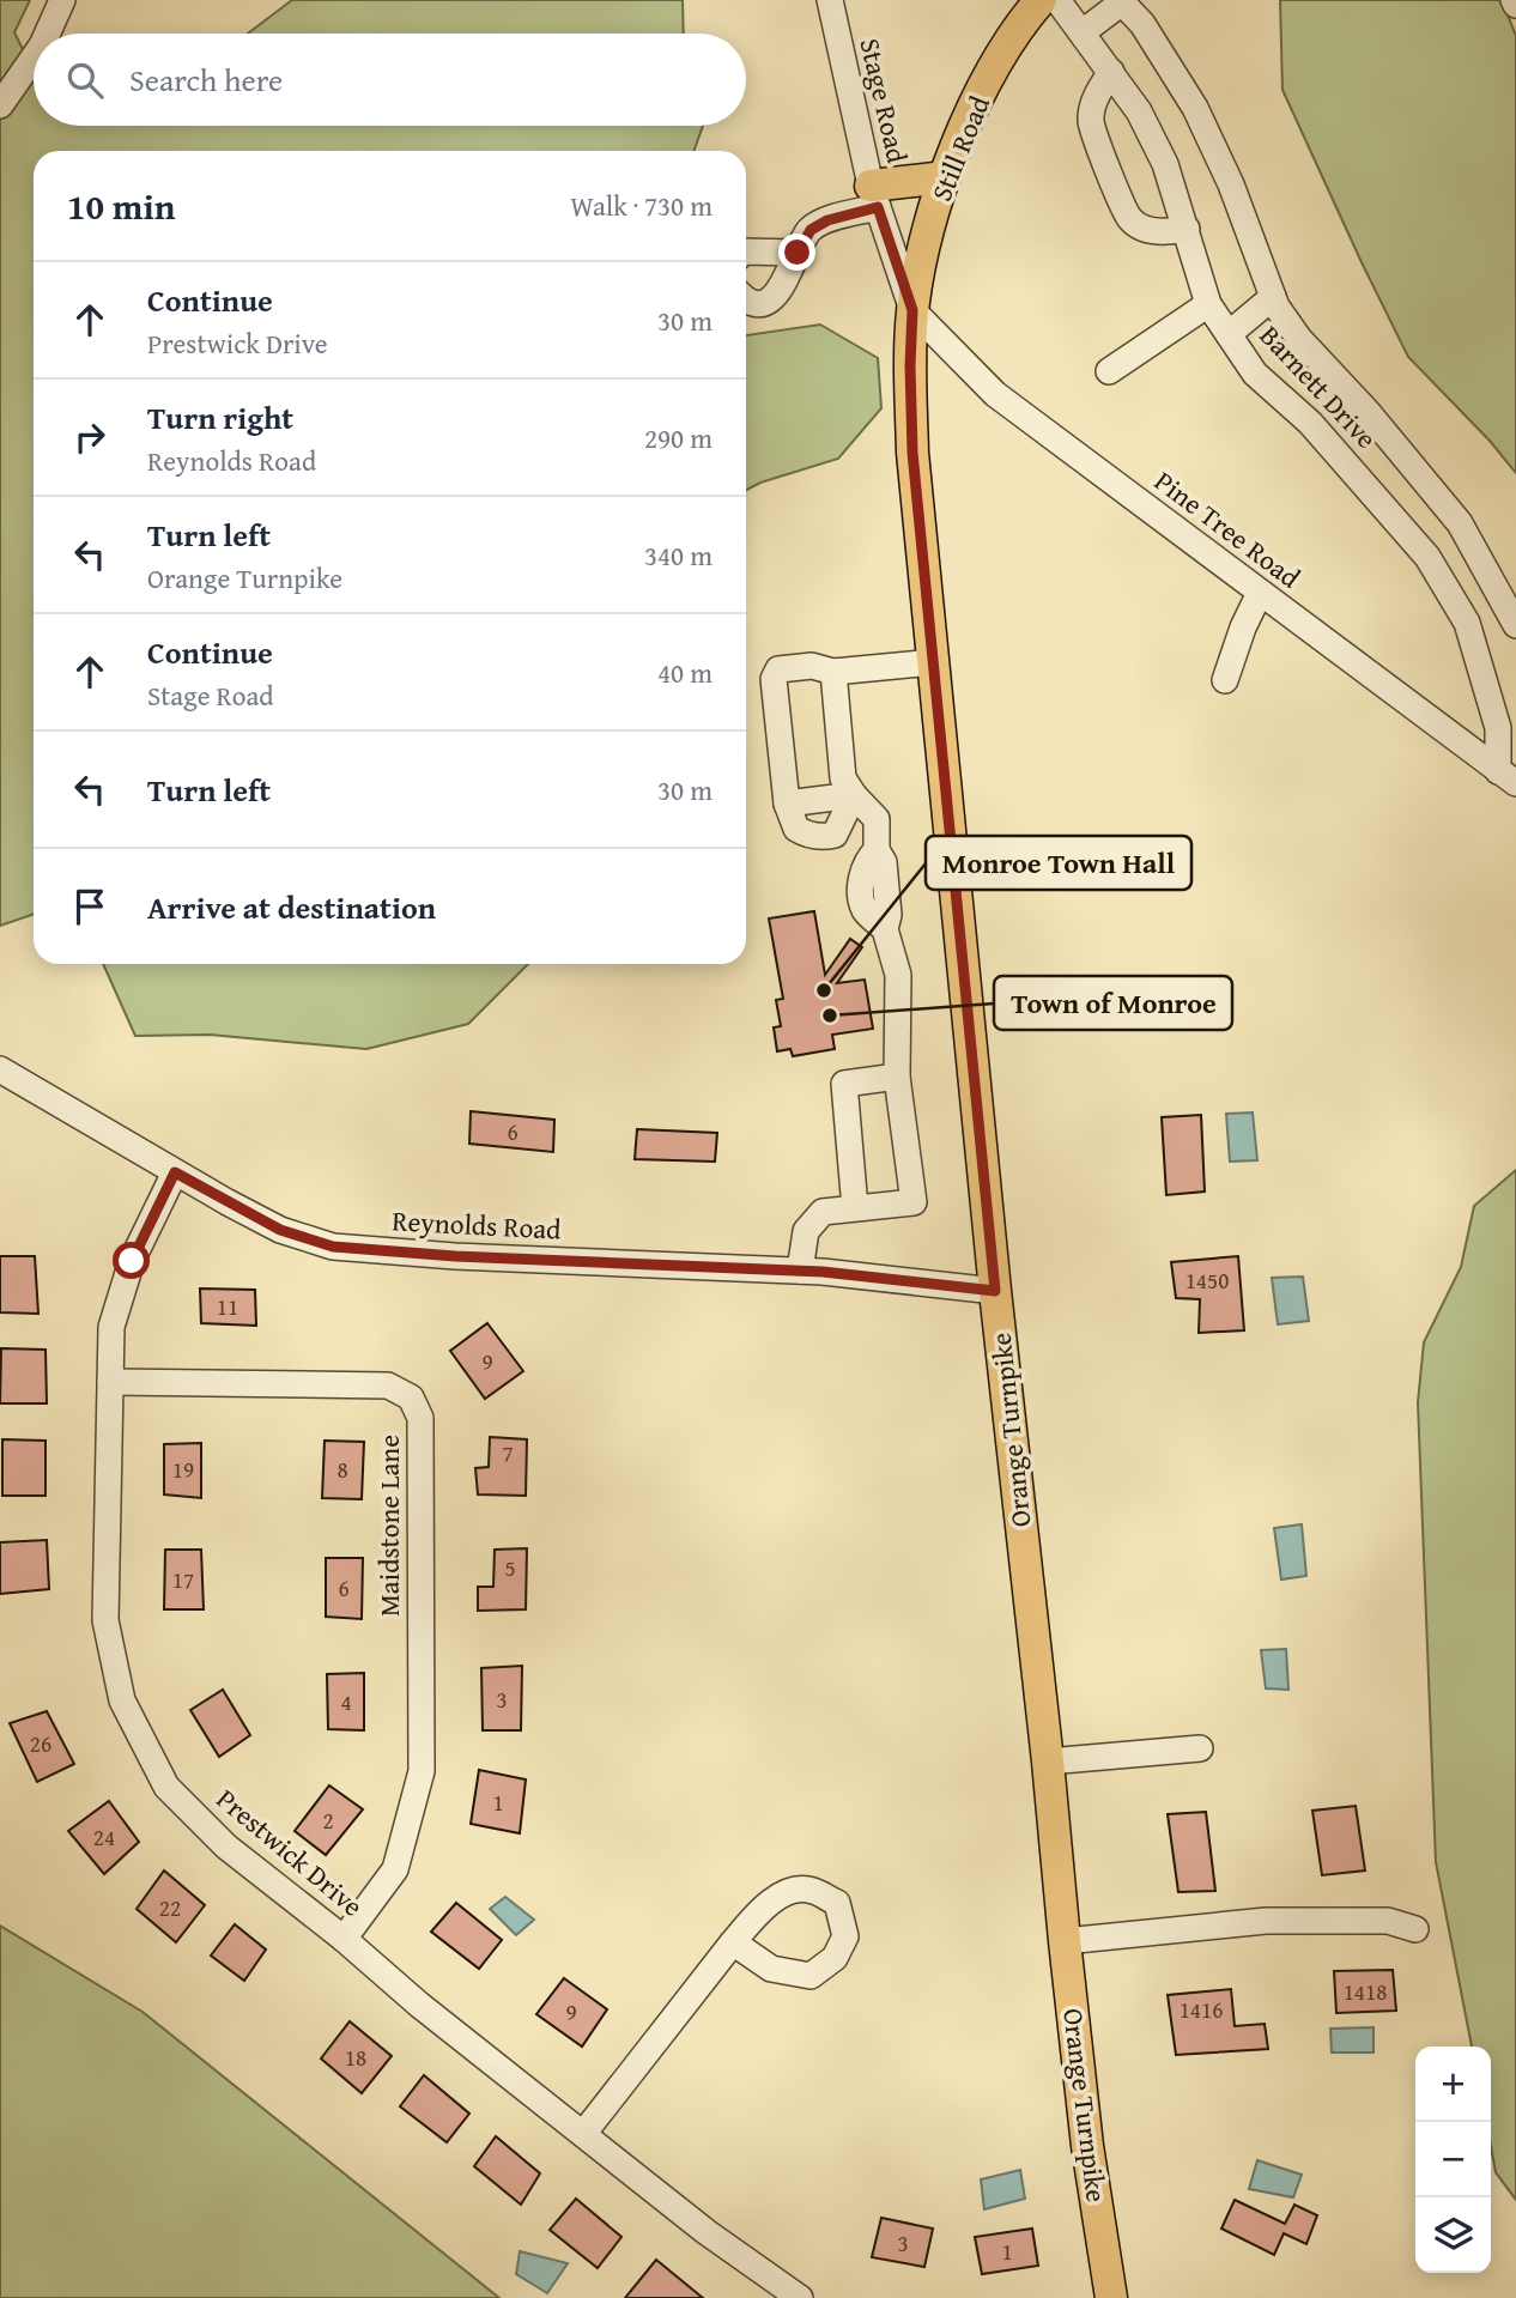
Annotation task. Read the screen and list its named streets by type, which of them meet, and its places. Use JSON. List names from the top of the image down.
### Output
{
  "streets": {
    "main road": ["Still Road", "Orange Turnpike"],
    "street": [
      "Stage Road",
      "Barnett Drive",
      "Pine Tree Road",
      "Reynolds Road",
      "Maidstone Lane",
      "Prestwick Drive"
    ]
  },
  "crossings": [
    ["Stage Road", "Still Road"],
    ["Stage Road", "Pine Tree Road"],
    ["Stage Road", "Orange Turnpike"],
    ["Still Road", "Pine Tree Road"],
    ["Still Road", "Orange Turnpike"],
    ["Barnett Drive", "Pine Tree Road"],
    ["Pine Tree Road", "Orange Turnpike"],
    ["Reynolds Road", "Orange Turnpike"],
    ["Reynolds Road", "Prestwick Drive"],
    ["Maidstone Lane", "Prestwick Drive"]
  ],
  "places": ["Monroe Town Hall", "Town of Monroe"],
  "house_numbers": [
    "6",
    "1450",
    "11",
    "9",
    "7",
    "19",
    "8",
    "5",
    "17",
    "6",
    "3",
    "4",
    "26",
    "1",
    "2",
    "24",
    "22",
    "1418",
    "1416",
    "9",
    "18",
    "3",
    "1"
  ],
  "page": {
    "search": "Search here",
    "heading": ["10 min", "Walk · 730 m"],
    "list": [
      ["Continue", "Prestwick Drive", "30 m"],
      ["Turn right", "Reynolds Road", "290 m"],
      ["Turn left", "Orange Turnpike", "340 m"],
      ["Continue", "Stage Road", "40 m"],
      ["Turn left", "30 m"],
      "Arrive at destination"
    ],
    "map_buttons": ["+", "−"]
  }
}
